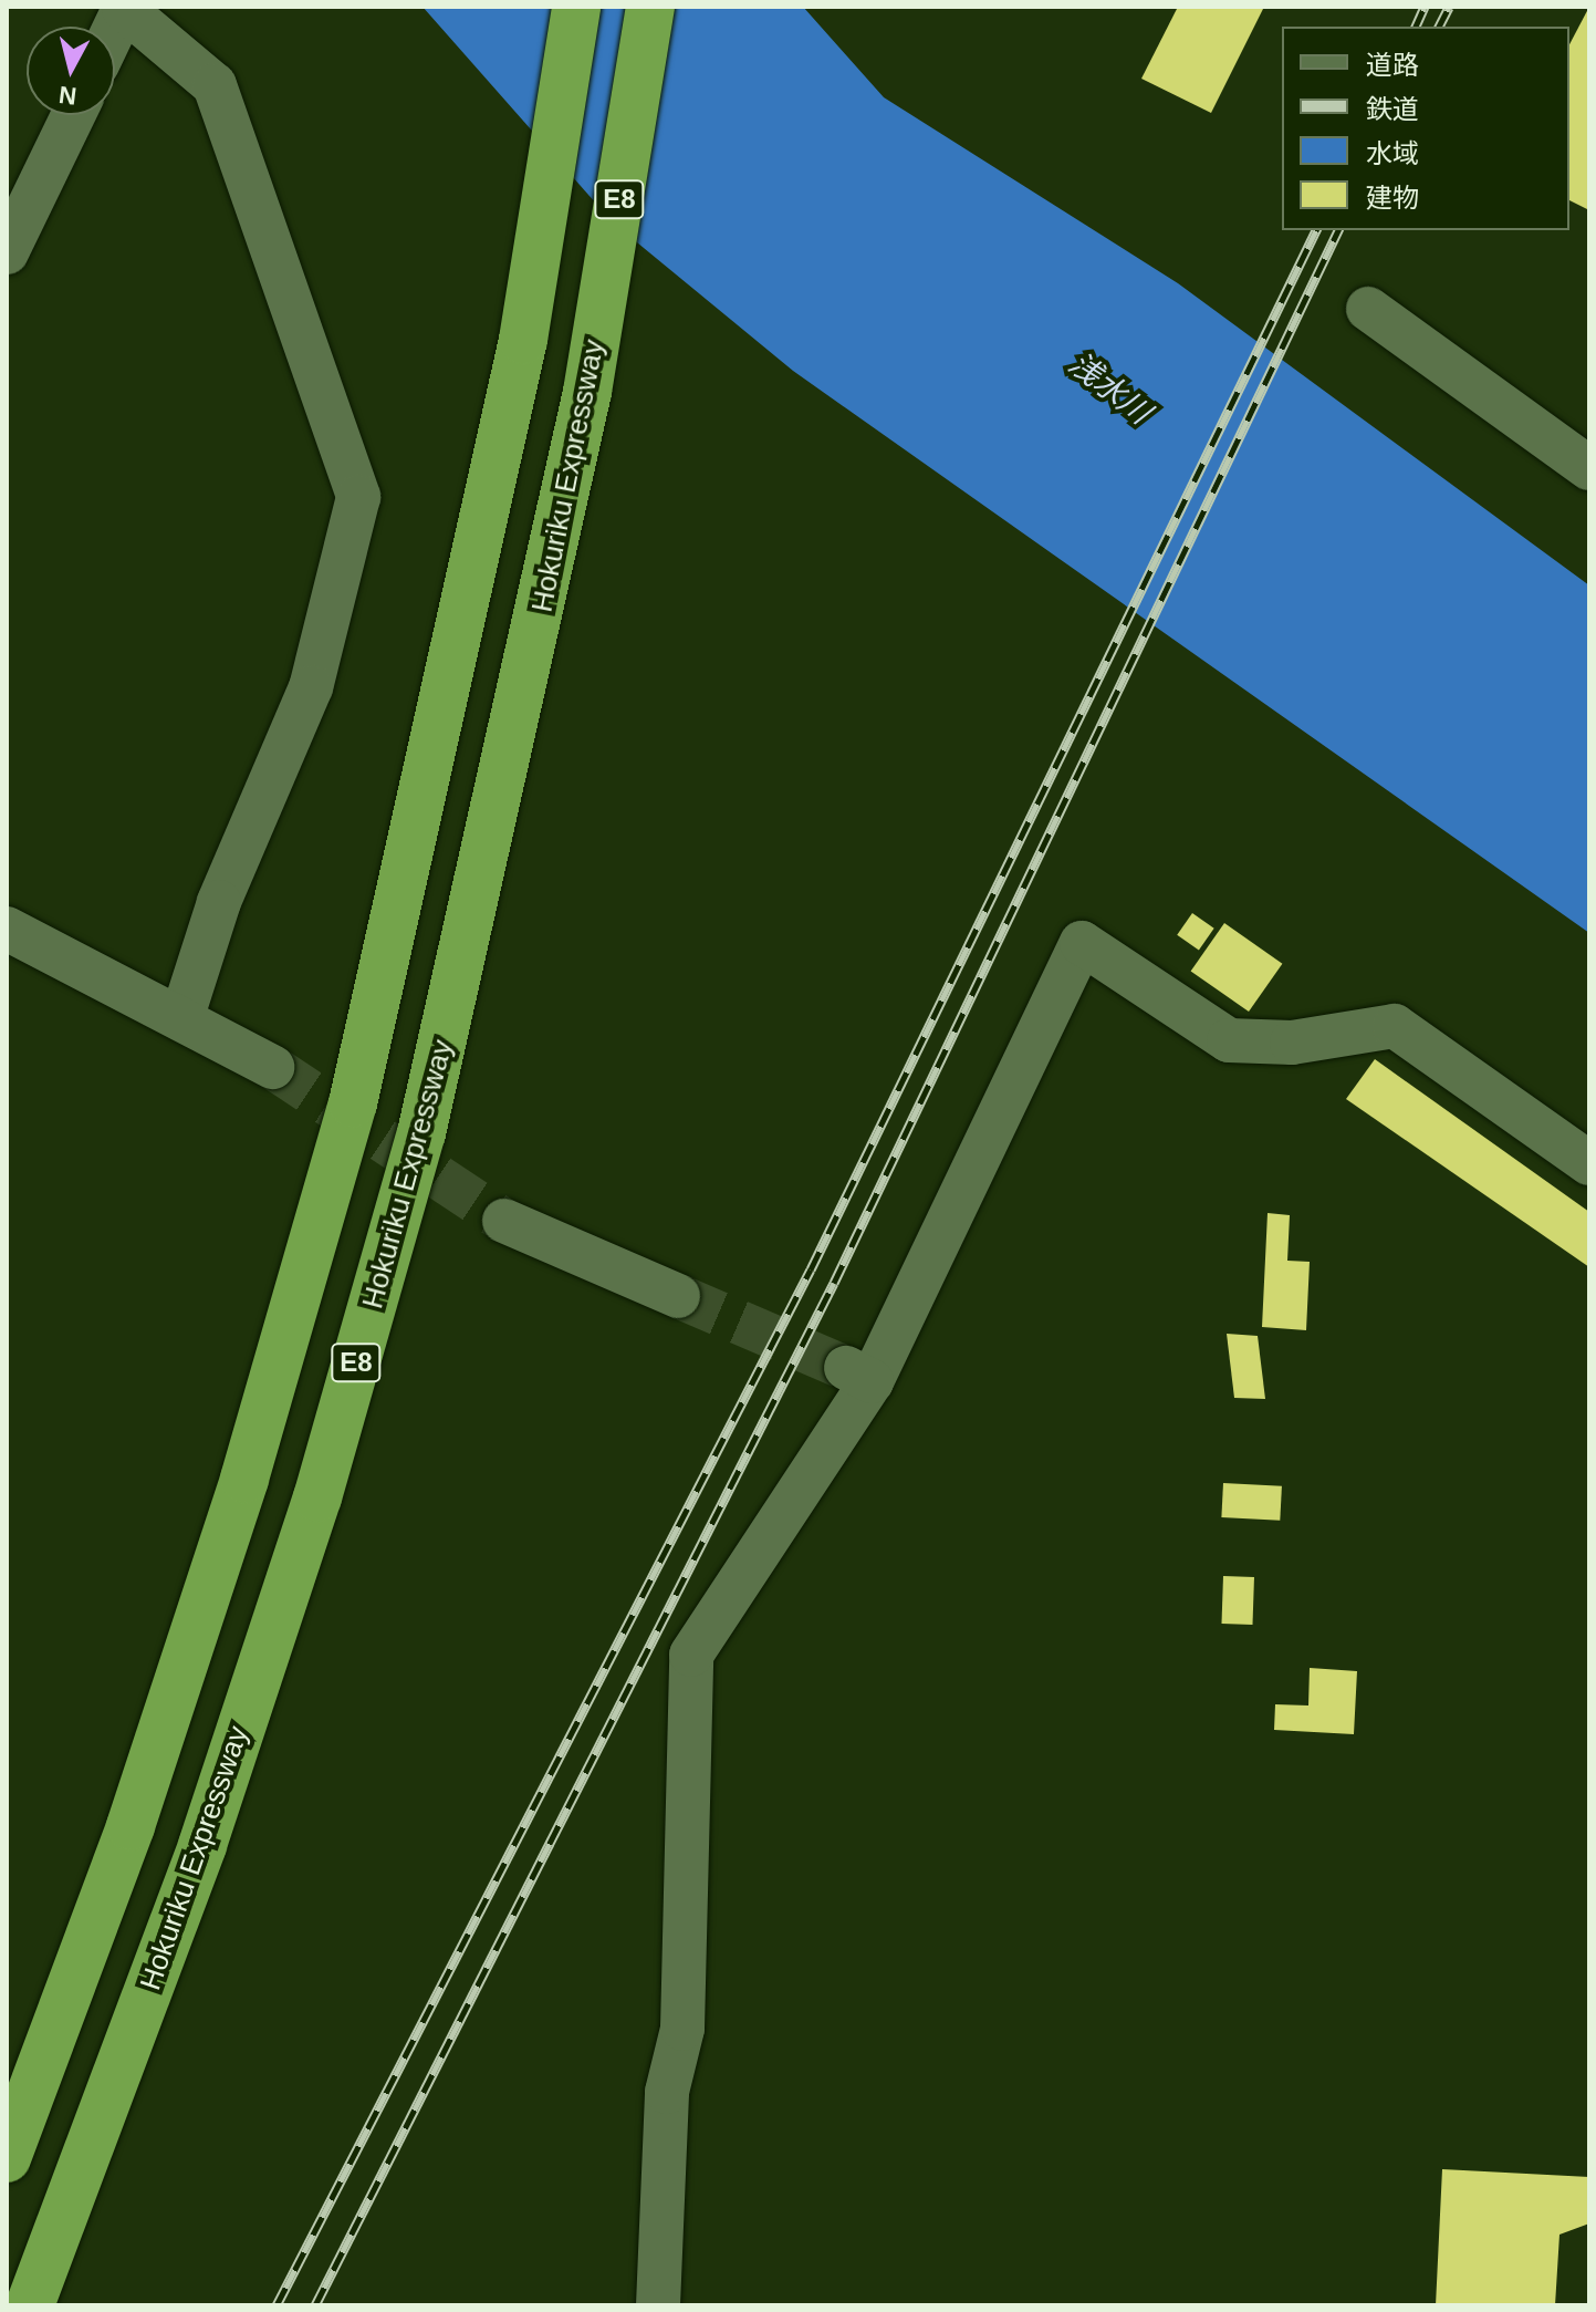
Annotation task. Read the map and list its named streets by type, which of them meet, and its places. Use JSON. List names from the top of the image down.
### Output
{
  "streets": {
    "highway": ["E8", "Hokuriku Expressway"]
  },
  "water": ["浅水川"],
  "legend": [
    "道路",
    "鉄道",
    "水域",
    "建物"
  ],
  "north": "bottom"
}
